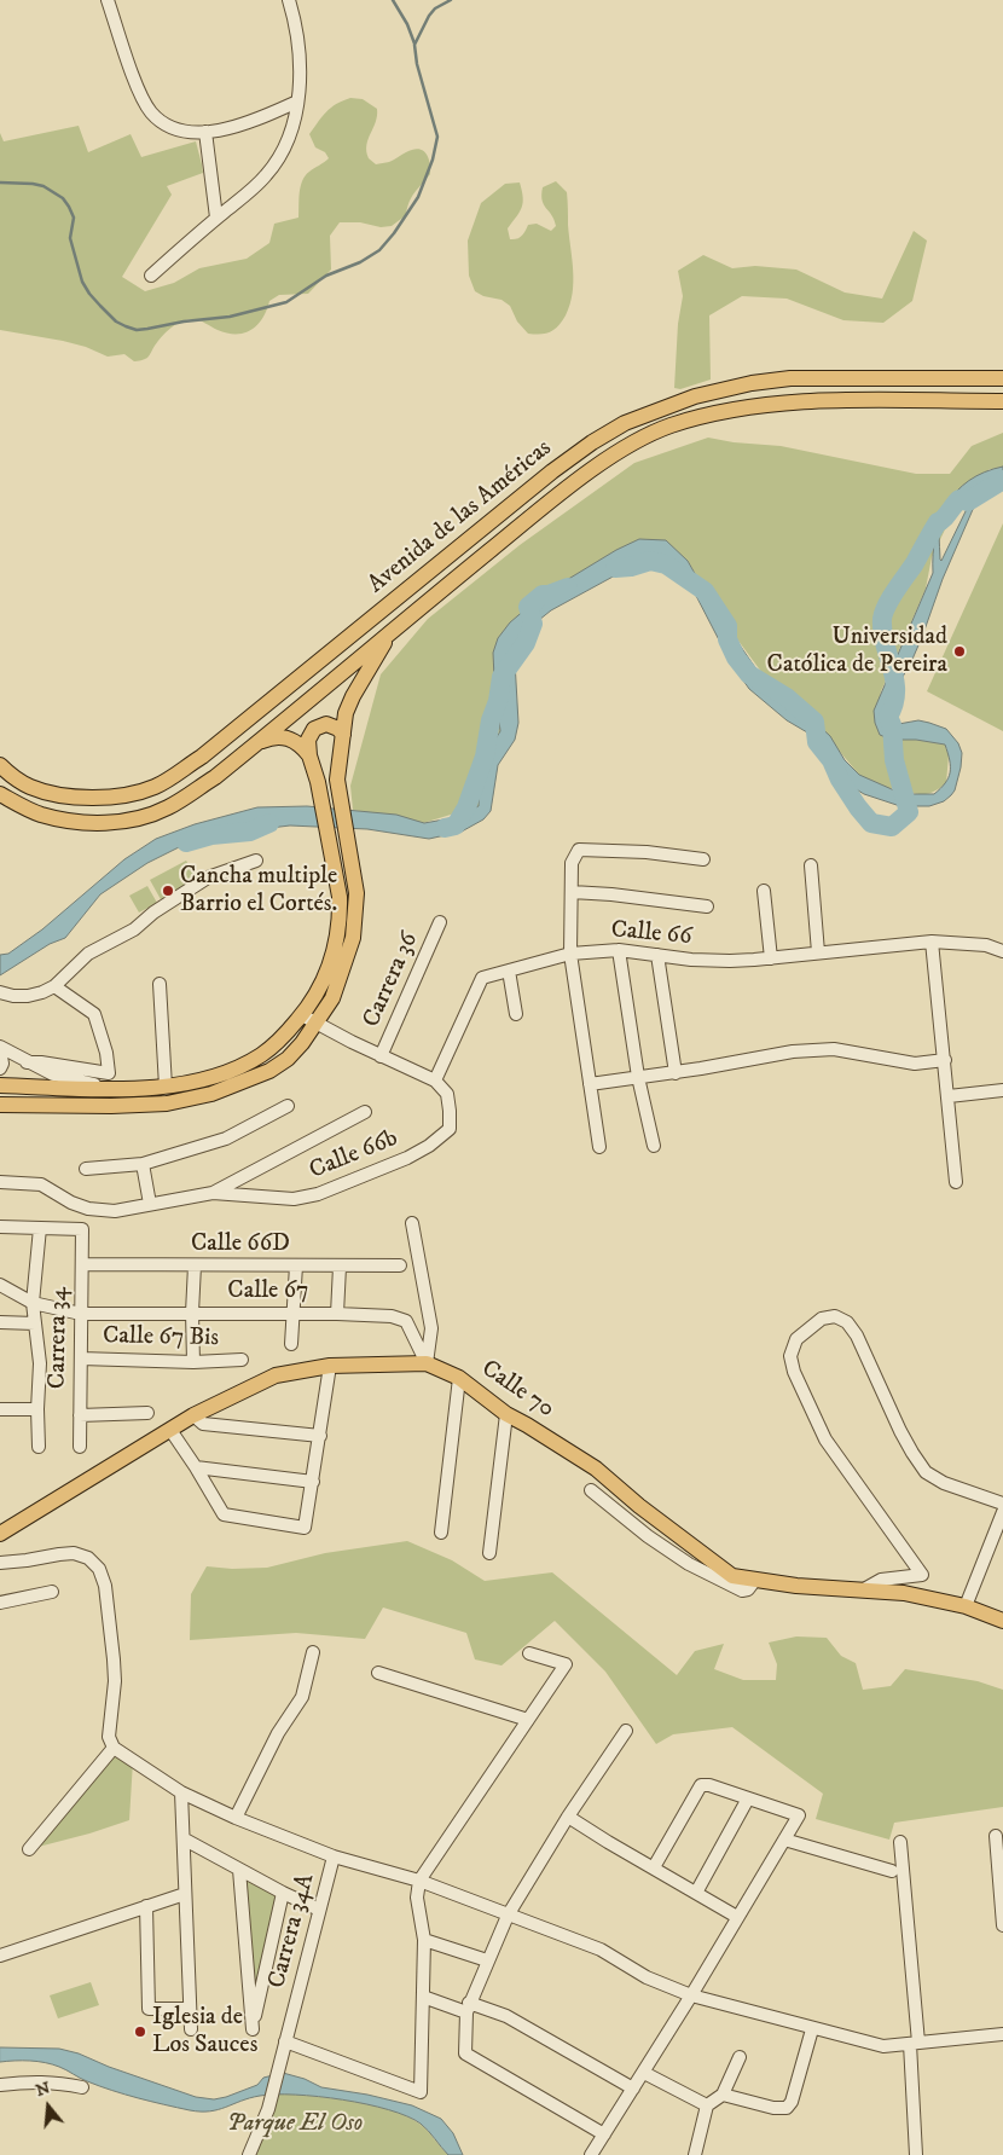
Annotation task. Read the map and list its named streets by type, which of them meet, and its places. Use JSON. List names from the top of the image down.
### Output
{
  "streets": {
    "main road": ["Avenida de las Américas", "Calle 70"],
    "street": [
      "Calle 66",
      "Carrera 36",
      "Calle 66b",
      "Calle 66D",
      "Calle 67",
      "Carrera 34",
      "Calle 67 Bis",
      "Carrera 34A"
    ]
  },
  "crossings": [
    ["Calle 66", "Calle 66b"],
    ["Calle 66D", "Carrera 34"],
    ["Calle 67", "Carrera 34"],
    ["Calle 67", "Calle 70"],
    ["Carrera 34", "Calle 67 Bis"]
  ],
  "parks": ["Parque El Oso"],
  "places": ["Universidad Católica de Pereira", "Cancha multiple Barrio el Cortés.", "Iglesia de Los Sauces"],
  "north": "top"
}
